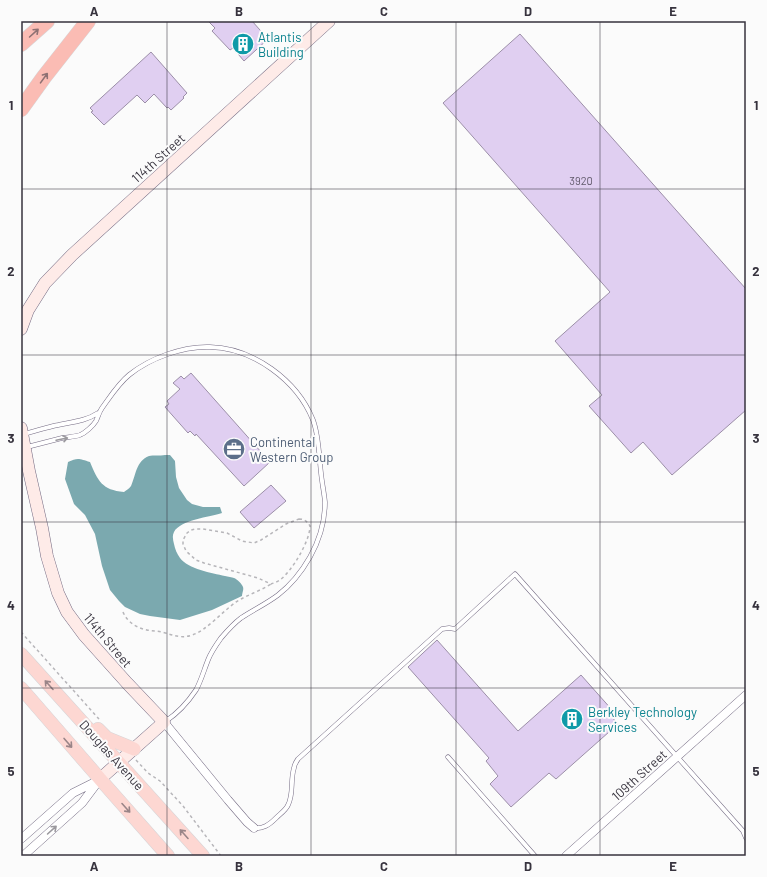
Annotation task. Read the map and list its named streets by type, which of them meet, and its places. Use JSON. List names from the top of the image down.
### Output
{
  "streets": {
    "main road": ["Douglas Avenue"],
    "street": ["114th Street", "109th Street"]
  },
  "places": {
    "building": ["Atlantis Building", "Berkley Technology Services"],
    "office": ["Continental Western Group"]
  },
  "house_numbers": ["3920"],
  "grid": {
    "columns": [
      "A",
      "B",
      "C",
      "D",
      "E"
    ],
    "rows": [
      "1",
      "2",
      "3",
      "4",
      "5"
    ]
  }
}
